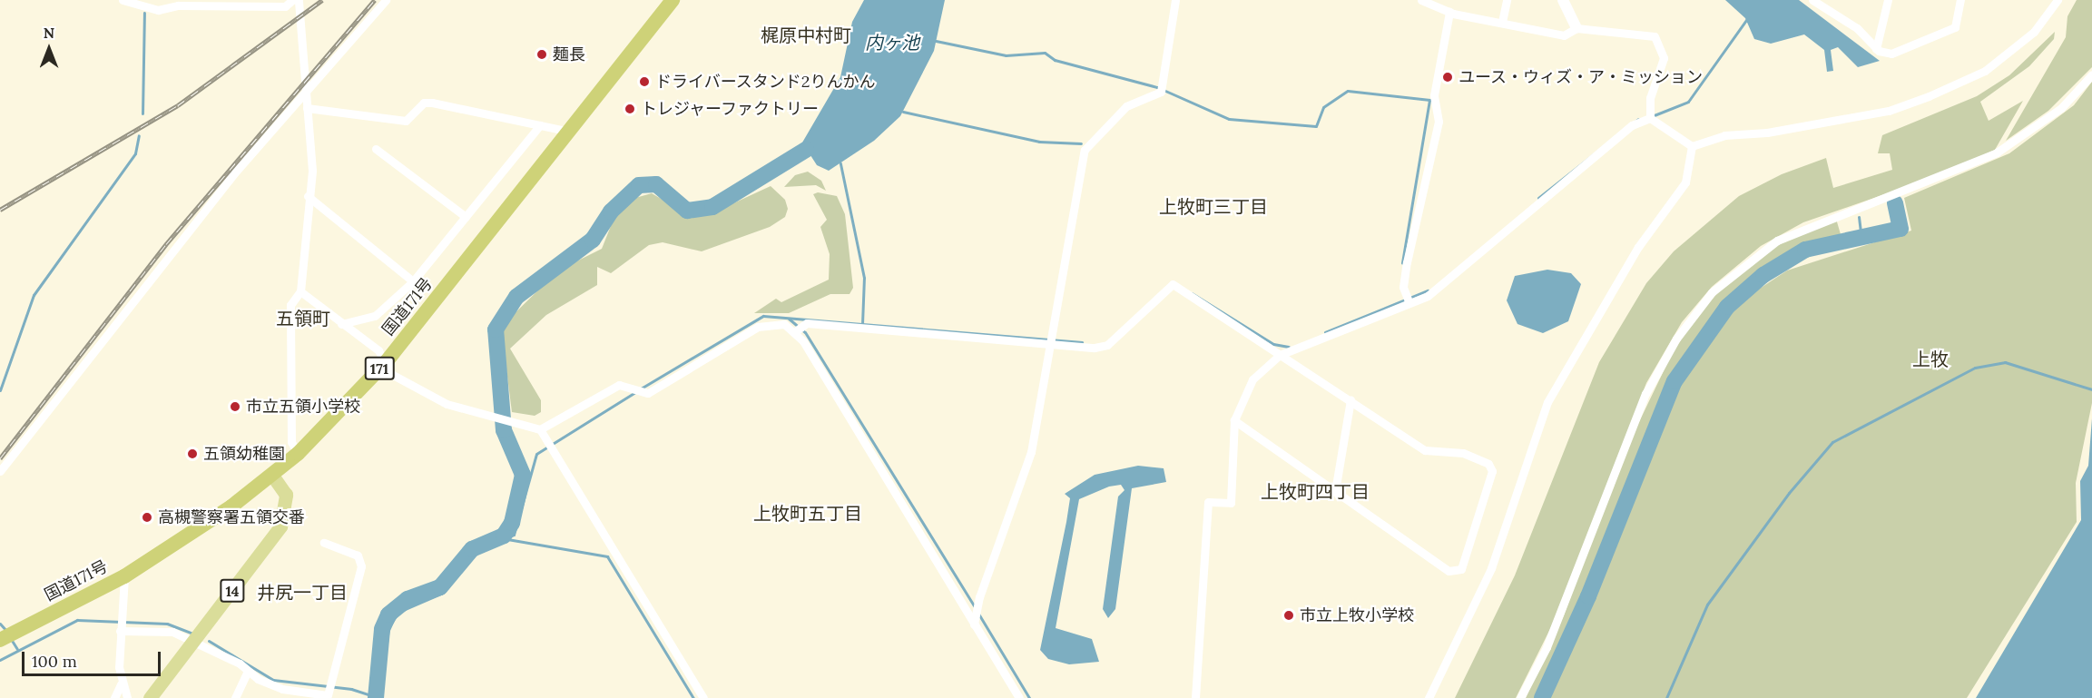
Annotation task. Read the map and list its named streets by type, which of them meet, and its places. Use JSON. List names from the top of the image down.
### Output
{
  "streets": {
    "highway": ["国道171号", "171"],
    "main road": ["14"]
  },
  "crossings": [
    ["国道171号", "14"]
  ],
  "districts": [
    "梶原中村町",
    "上牧町三丁目",
    "五領町",
    "上牧",
    "上牧町四丁目",
    "上牧町五丁目",
    "井尻一丁目"
  ],
  "water": ["内ヶ池"],
  "places": [
    "麺長",
    "ユース・ウィズ・ア・ミッション",
    "ドライバースタンド2りんかん",
    "トレジャーファクトリー",
    "市立五領小学校",
    "五領幼稚園",
    "高槻警察署五領交番",
    "市立上牧小学校"
  ],
  "scale_bar": "100 m",
  "north": "top"
}
